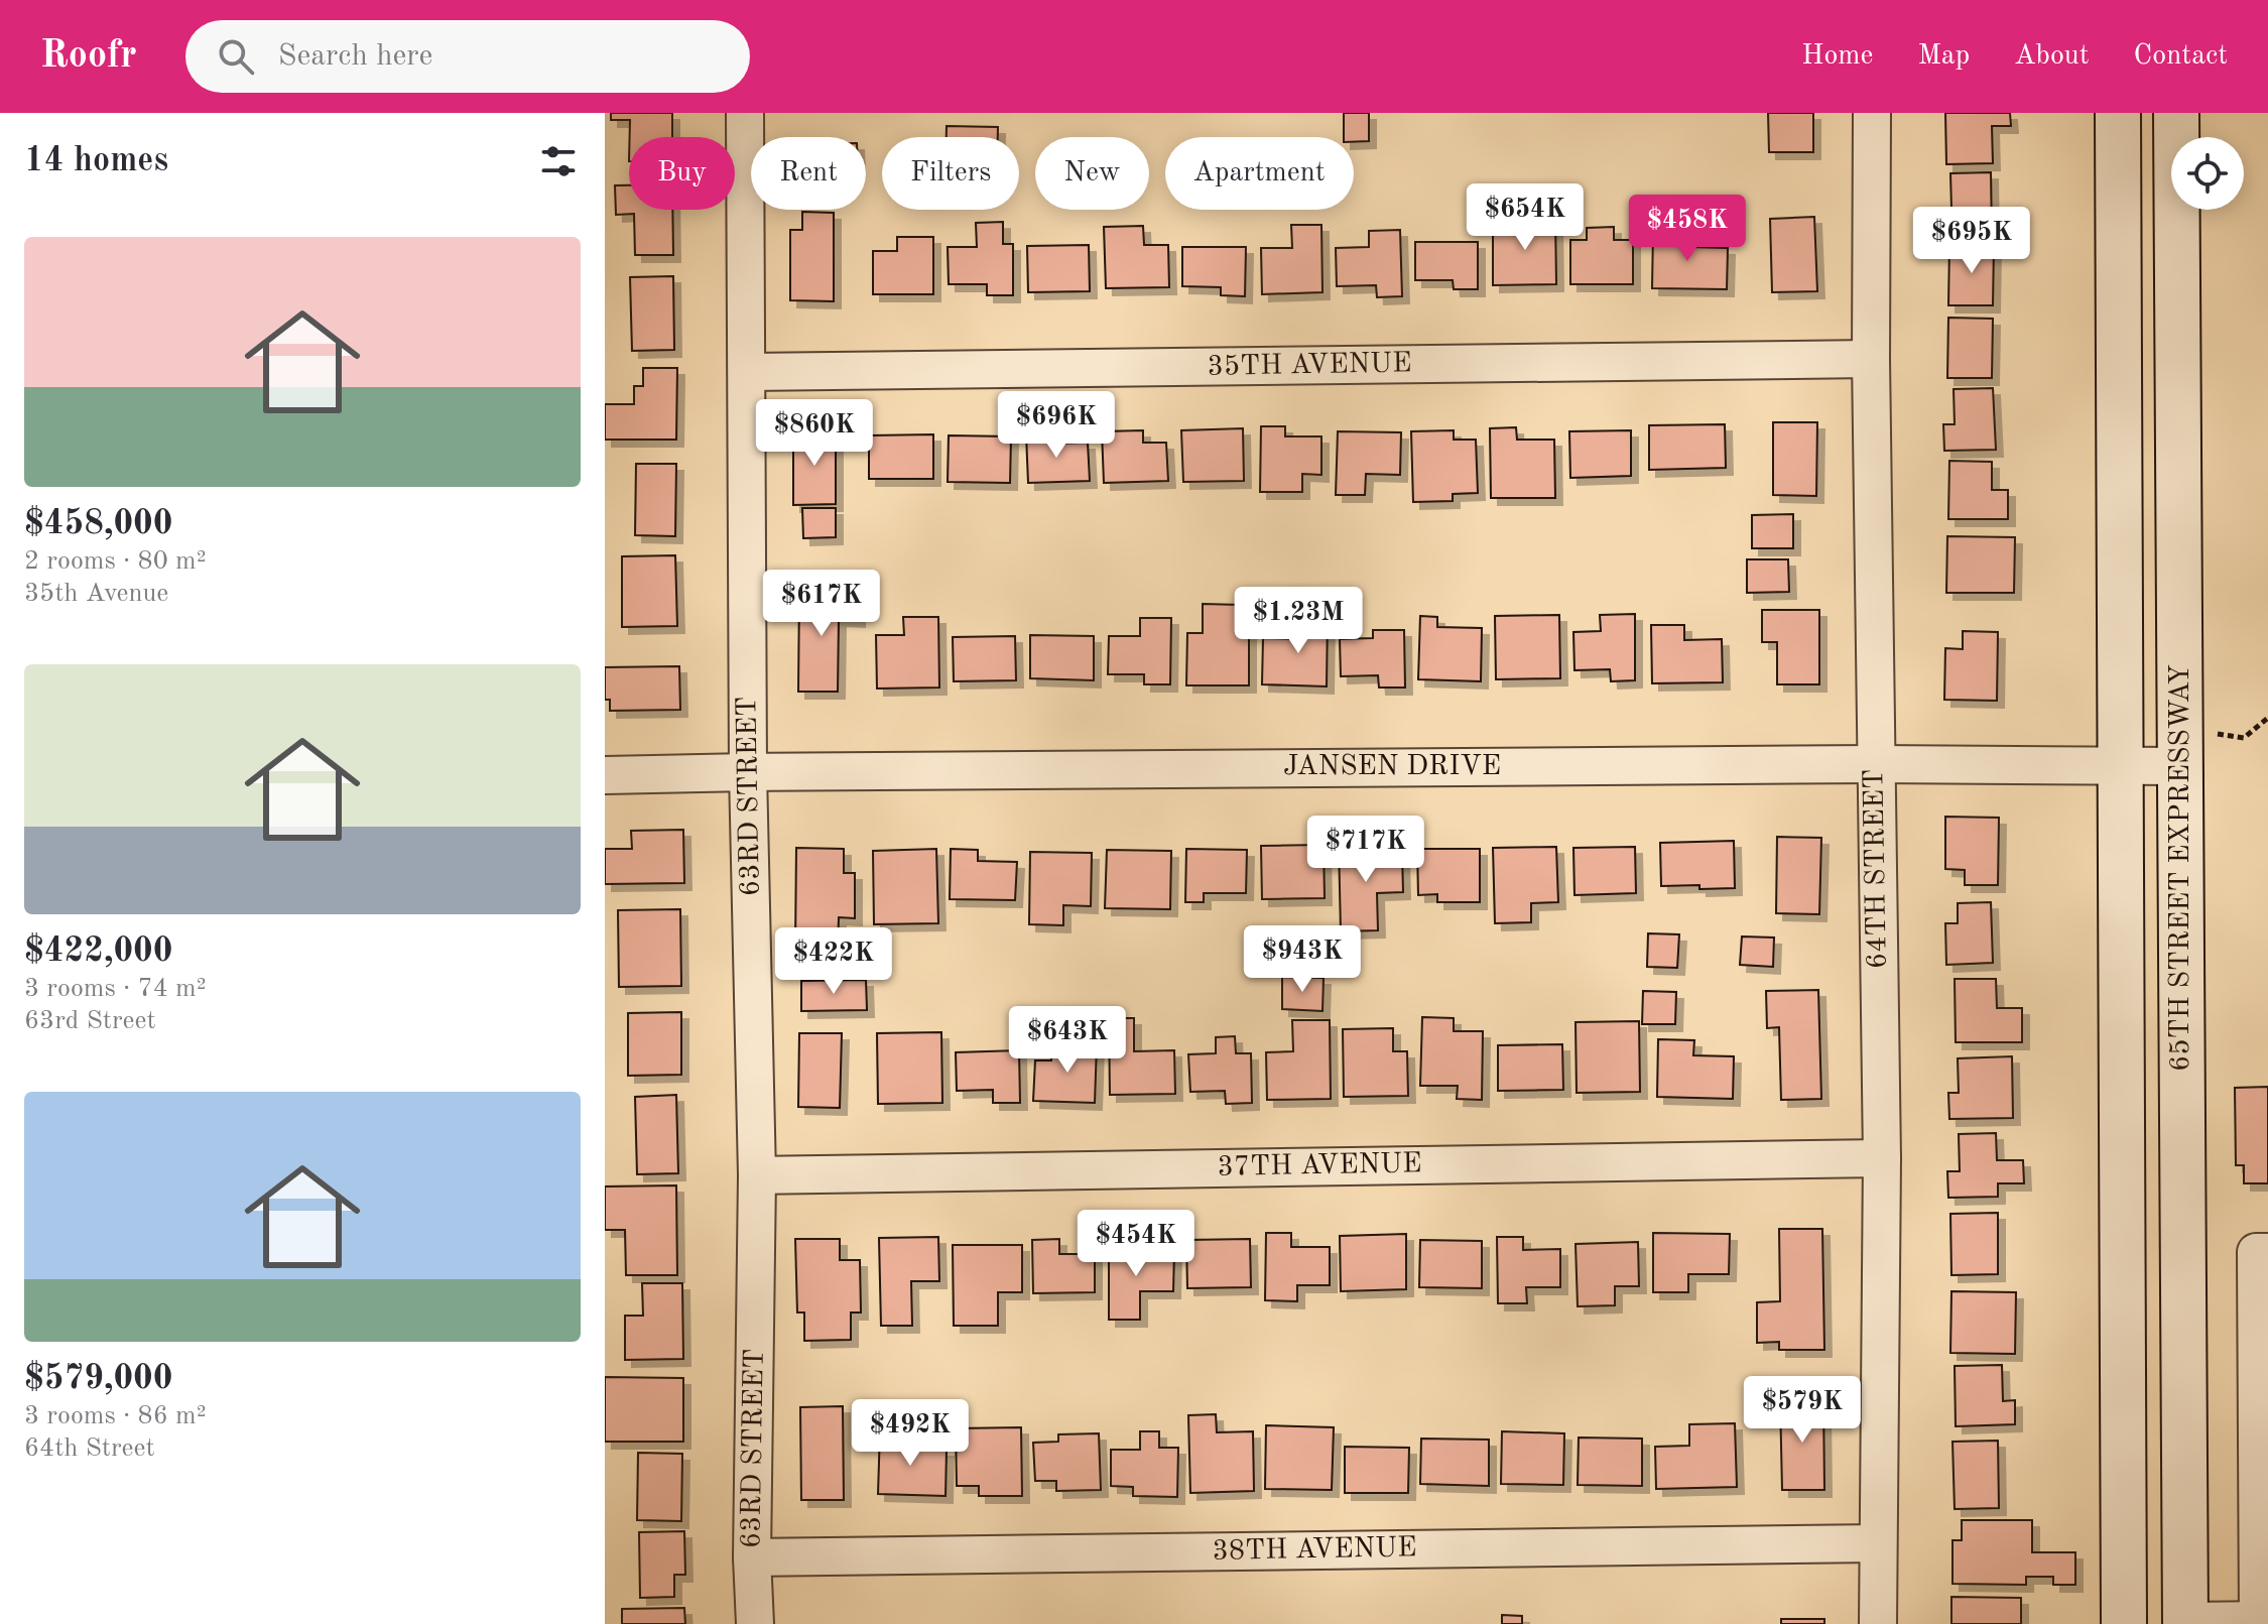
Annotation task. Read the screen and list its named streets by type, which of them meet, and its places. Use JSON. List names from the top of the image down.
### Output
{
  "streets": {
    "main road": ["65TH STREET EXPRESSWAY"],
    "street": [
      "35TH AVENUE",
      "JANSEN DRIVE",
      "63RD STREET",
      "64TH STREET",
      "37TH AVENUE",
      "38TH AVENUE"
    ]
  },
  "crossings": [
    ["35TH AVENUE", "63RD STREET"],
    ["35TH AVENUE", "64TH STREET"],
    ["JANSEN DRIVE", "63RD STREET"],
    ["JANSEN DRIVE", "65TH STREET EXPRESSWAY"],
    ["JANSEN DRIVE", "64TH STREET"],
    ["63RD STREET", "37TH AVENUE"],
    ["63RD STREET", "38TH AVENUE"],
    ["64TH STREET", "37TH AVENUE"],
    ["64TH STREET", "38TH AVENUE"]
  ],
  "page": {
    "header": "Roofr",
    "search": "Search here",
    "nav": [
      "Home",
      "Map",
      "About",
      "Contact"
    ],
    "heading": "14 homes",
    "chip": [
      "Buy",
      "Rent",
      "Filters",
      "New",
      "Apartment"
    ],
    "price": [
      "$654K",
      "$458K",
      "$695K",
      "$696K",
      "$860K",
      "$617K",
      "$1.23M",
      "$717K",
      "$943K",
      "$422K",
      "$643K",
      "$454K",
      "$579K",
      "$492K"
    ],
    "list": [
      {
        "name": "$458,000",
        "note": "2 rooms · 80 m² · 35th Avenue"
      },
      {
        "name": "$422,000",
        "note": "3 rooms · 74 m² · 63rd Street"
      },
      {
        "name": "$579,000",
        "note": "3 rooms · 86 m² · 64th Street"
      }
    ]
  }
}
